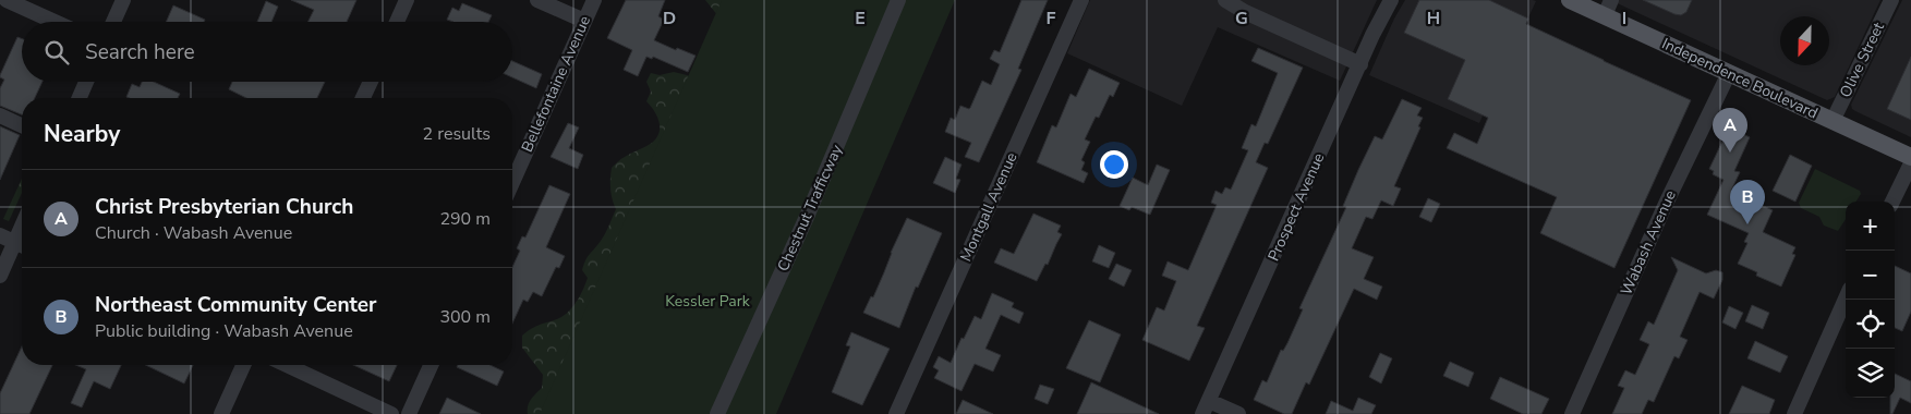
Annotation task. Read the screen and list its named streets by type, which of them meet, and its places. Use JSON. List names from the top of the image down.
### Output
{
  "streets": {
    "main road": ["Independence Boulevard"],
    "street": [
      "Olive Street",
      "Bellefontaine Avenue",
      "Montgall Avenue",
      "Prospect Avenue",
      "Chestnut Trafficway",
      "Wabash Avenue"
    ]
  },
  "crossings": [
    ["Olive Street", "Independence Boulevard"],
    ["Independence Boulevard", "Wabash Avenue"]
  ],
  "parks": ["Kessler Park"],
  "north": "bottom",
  "page": {
    "search": "Search here",
    "heading": ["Nearby", "2 results"],
    "pins": ["A", "B"],
    "list": [
      {
        "mark": "A",
        "name": "Christ Presbyterian Church",
        "note": "Church · Wabash Avenue",
        "value": "290 m"
      },
      {
        "mark": "B",
        "name": "Northeast Community Center",
        "note": "Public building · Wabash Avenue",
        "value": "300 m"
      }
    ],
    "map_buttons": ["+", "−"]
  },
  "grid": {
    "columns": [
      "D",
      "E",
      "F",
      "G",
      "H",
      "I"
    ]
  }
}
